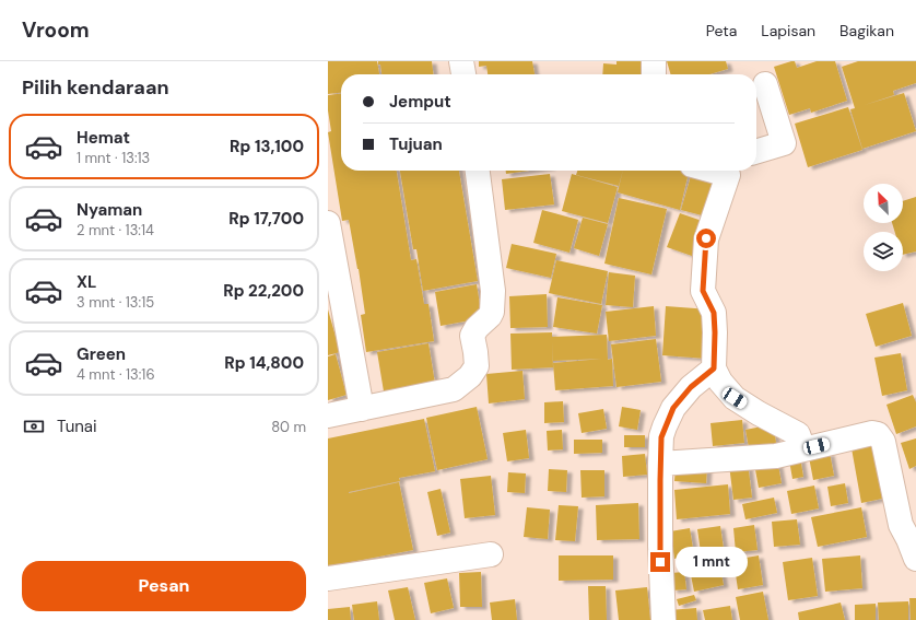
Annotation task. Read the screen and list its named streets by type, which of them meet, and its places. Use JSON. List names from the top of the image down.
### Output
{
  "north": "top left",
  "page": {
    "header": "Vroom",
    "nav": ["Peta", "Lapisan", "Bagikan"],
    "heading": "Pilih kendaraan",
    "banner": ["Jemput", "Tujuan"],
    "list": [
      {
        "name": "Hemat",
        "note": "1 mnt · 13:13",
        "value": "Rp 13,100"
      },
      {
        "name": "Nyaman",
        "note": "2 mnt · 13:14",
        "value": "Rp 17,700"
      },
      {
        "name": "XL",
        "note": "3 mnt · 13:15",
        "value": "Rp 22,200"
      },
      {
        "name": "Green",
        "note": "4 mnt · 13:16",
        "value": "Rp 14,800"
      }
    ],
    "pay": ["Tunai", "80 m"],
    "bubble": "1 mnt",
    "buttons": "Pesan"
  }
}
